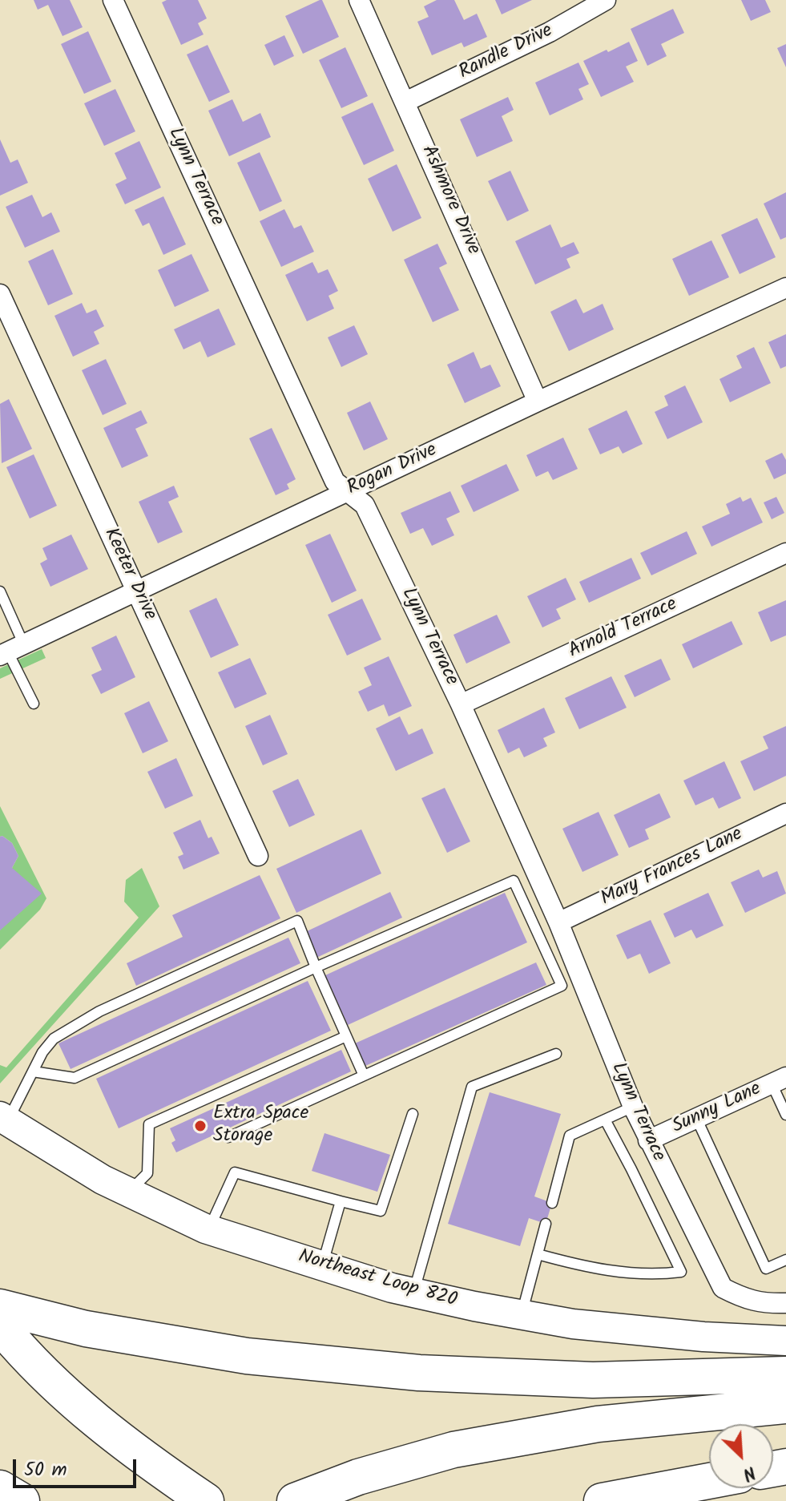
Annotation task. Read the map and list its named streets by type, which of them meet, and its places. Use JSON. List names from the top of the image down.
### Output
{
  "streets": {
    "main road": ["Northeast Loop 820"],
    "street": [
      "Randle Drive",
      "Lynn Terrace",
      "Ashmore Drive",
      "Rogan Drive",
      "Keeter Drive",
      "Arnold Terrace",
      "Mary Frances Lane",
      "Sunny Lane"
    ]
  },
  "crossings": [
    ["Randle Drive", "Ashmore Drive"],
    ["Lynn Terrace", "Rogan Drive"],
    ["Lynn Terrace", "Arnold Terrace"],
    ["Lynn Terrace", "Mary Frances Lane"],
    ["Lynn Terrace", "Sunny Lane"],
    ["Ashmore Drive", "Rogan Drive"],
    ["Rogan Drive", "Keeter Drive"]
  ],
  "places": ["Extra Space Storage"],
  "scale_bar": "50 m",
  "north": "bottom right"
}
